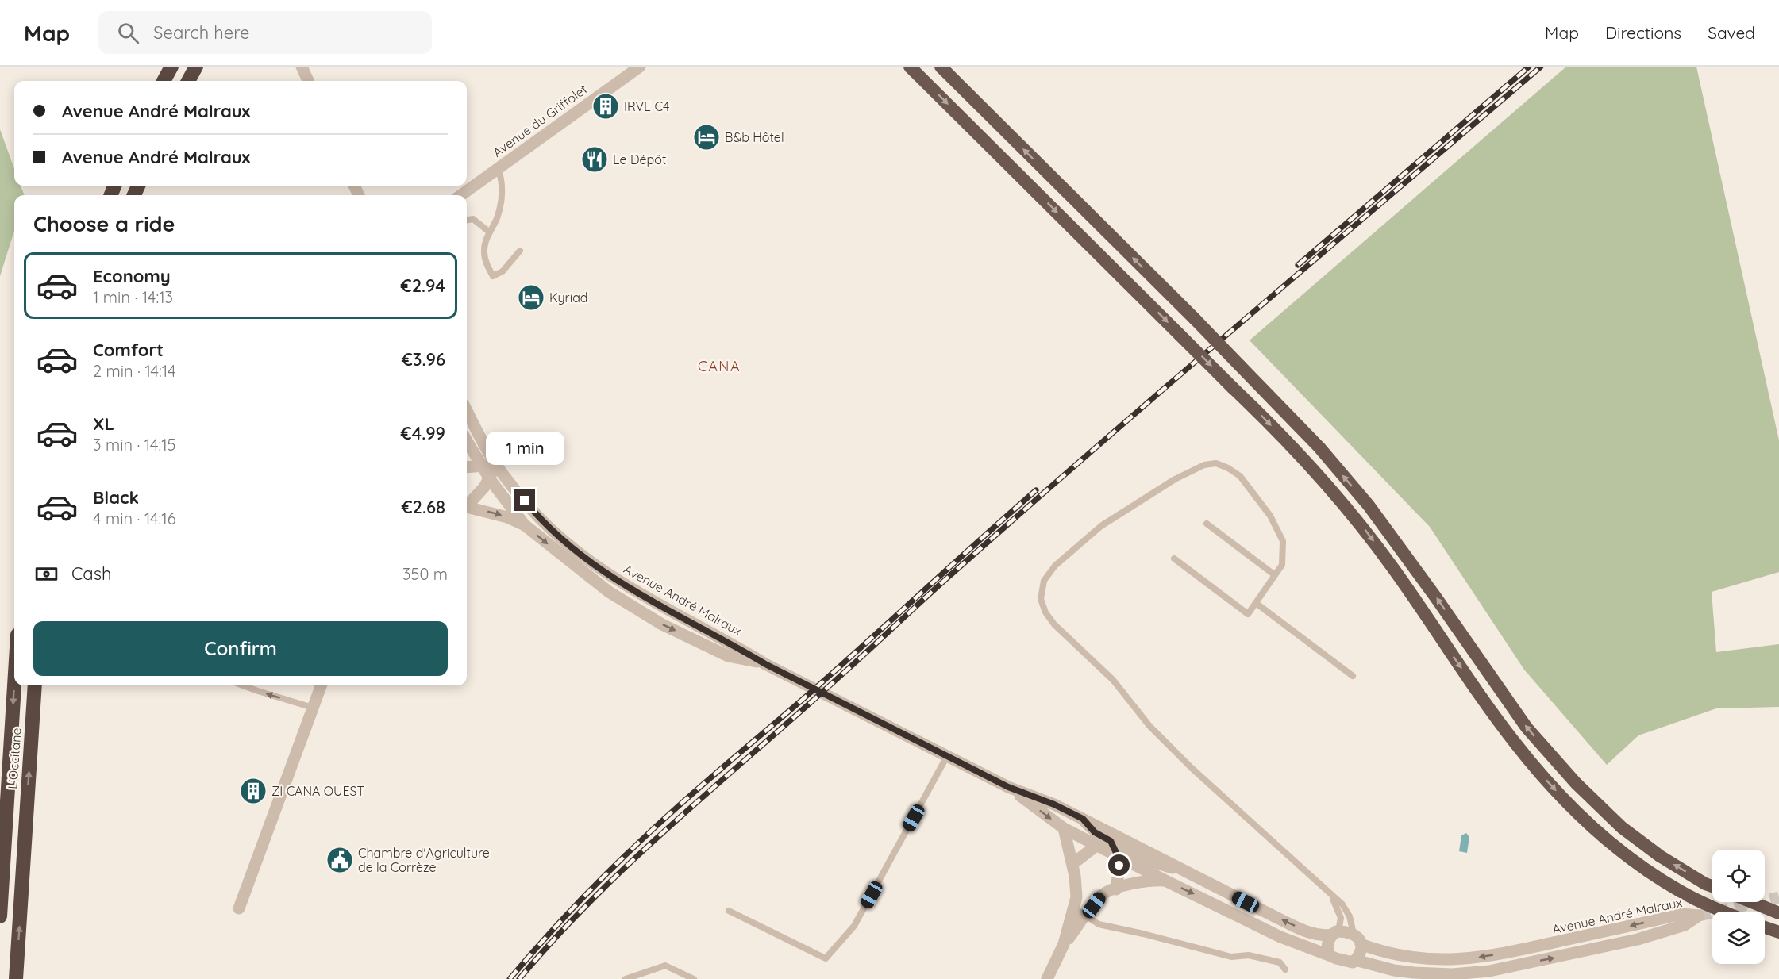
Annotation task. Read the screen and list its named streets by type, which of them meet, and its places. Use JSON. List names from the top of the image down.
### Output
{
  "streets": {
    "highway": ["L'Occitane"],
    "street": ["Avenue du Griffolet", "Avenue André Malraux"]
  },
  "districts": ["CANA"],
  "places": {
    "building": ["IRVE C4", "ZI CANA OUEST"],
    "hotel": ["B&b Hôtel", "Kyriad"],
    "restaurant": ["Le Dépôt"],
    "public building": ["Chambre d'Agriculture de la Corrèze"]
  },
  "page": {
    "header": "Map",
    "search": "Search here",
    "nav": ["Map", "Directions", "Saved"],
    "banner": ["Avenue André Malraux", "Avenue André Malraux"],
    "heading": "Choose a ride",
    "list": [
      {
        "name": "Economy",
        "note": "1 min · 14:13",
        "value": "€2.94"
      },
      {
        "name": "Comfort",
        "note": "2 min · 14:14",
        "value": "€3.96"
      },
      {
        "name": "XL",
        "note": "3 min · 14:15",
        "value": "€4.99"
      },
      {
        "name": "Black",
        "note": "4 min · 14:16",
        "value": "€2.68"
      }
    ],
    "bubble": "1 min",
    "pay": ["Cash", "350 m"],
    "buttons": "Confirm"
  }
}
